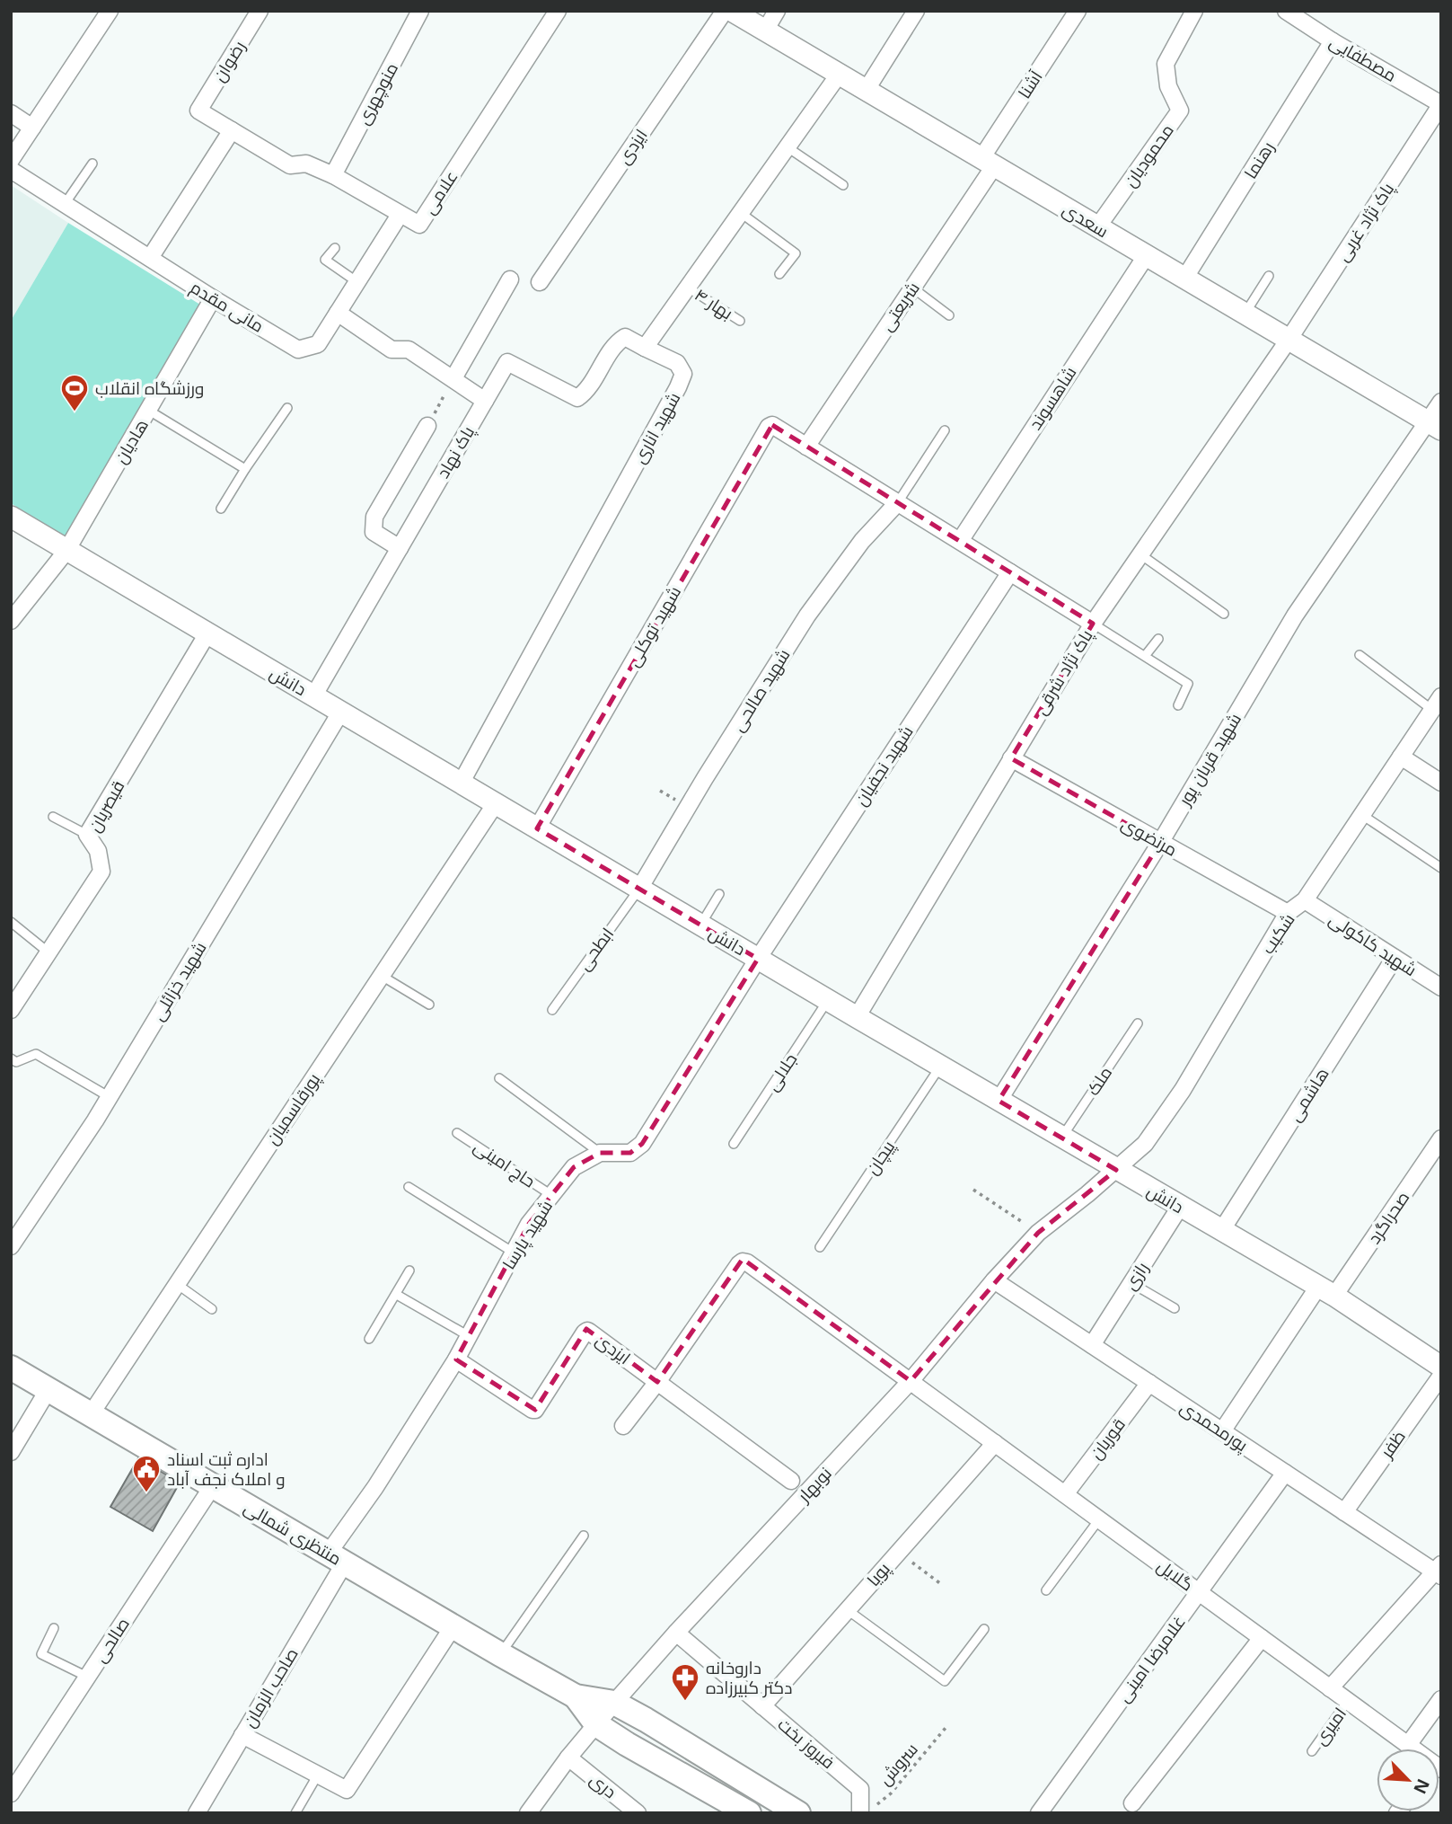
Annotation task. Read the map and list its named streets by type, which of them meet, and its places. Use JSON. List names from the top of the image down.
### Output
{
  "streets": {
    "main road": ["منتظری شمالی"],
    "street": [
      "مصطفایی",
      "رضوان",
      "آشنا",
      "منوچهری",
      "ایزدی",
      "محمودیان",
      "رهنما",
      "علامی",
      "سعدی",
      "پاک نژاد غربی",
      "مانی مقدم",
      "شریعتی",
      "شاهسوند",
      "شهید اناری",
      "هادیان",
      "پاک نهاد",
      "شهید توکلی",
      "پاک نژاد شرقی",
      "دانش",
      "شهید صالحی",
      "شهید قربان پور",
      "شهید نجفیان",
      "قیصریان",
      "مرتضوی",
      "شکیب",
      "شهید کاکولی",
      "شهید خزائلی",
      "هاشمی",
      "پورقاسمیان",
      "صحراگرد",
      "شهید پارسا",
      "رازی",
      "پورمحمدی",
      "قوریان",
      "ظفر",
      "نوبهار",
      "پویا",
      "گلایل",
      "صالحی",
      "غلامرضا امینی",
      "صاحب الزمان",
      "فیروز بخت",
      "دری"
    ],
    "lane": [
      "بهار ۴",
      "ابطحی",
      "جلالی",
      "ملک",
      "پیچان",
      "حاج امینی",
      "امیری"
    ],
    "path": ["سروش"]
  },
  "crossings": [
    ["مصطفایی", "رهنما"],
    ["مصطفایی", "پاک نژاد غربی"],
    ["رضوان", "علامی"],
    ["آشنا", "سعدی"],
    ["آشنا", "شریعتی"],
    ["منوچهری", "علامی"],
    ["ایزدی", "شهید پارسا"],
    ["ایزدی", "گلایل"],
    ["محمودیان", "سعدی"],
    ["رهنما", "سعدی"],
    ["علامی", "مانی مقدم"],
    ["سعدی", "پاک نژاد غربی"],
    ["سعدی", "شریعتی"],
    ["سعدی", "شاهسوند"],
    ["سعدی", "پاک نژاد شرقی"],
    ["سعدی", "شهید قربان پور"],
    ["پاک نژاد غربی", "پاک نژاد شرقی"],
    ["مانی مقدم", "هادیان"],
    ["شریعتی", "شهید توکلی"],
    ["شهید اناری", "پاک نهاد"],
    ["شهید اناری", "دانش"],
    ["هادیان", "دانش"],
    ["پاک نهاد", "دانش"],
    ["شهید توکلی", "دانش"],
    ["پاک نژاد شرقی", "دانش"],
    ["پاک نژاد شرقی", "مرتضوی"],
    ["دانش", "شهید صالحی"],
    ["دانش", "شهید قربان پور"],
    ["دانش", "شهید نجفیان"],
    ["دانش", "قیصریان"],
    ["دانش", "شکیب"],
    ["دانش", "ابطحی"],
    ["دانش", "شهید خزائلی"],
    ["دانش", "جلالی"],
    ["دانش", "ملک"],
    ["دانش", "هاشمی"],
    ["دانش", "پورقاسمیان"],
    ["دانش", "پیچان"],
    ["دانش", "صحراگرد"],
    ["دانش", "شهید پارسا"],
    ["دانش", "رازی"],
    ["دانش", "نوبهار"],
    ["شهید صالحی", "ابطحی"],
    ["شهید قربان پور", "مرتضوی"],
    ["شهید نجفیان", "شهید پارسا"],
    ["مرتضوی", "شکیب"],
    ["شکیب", "شهید کاکولی"],
    ["شکیب", "نوبهار"],
    ["شهید کاکولی", "هاشمی"],
    ["پورقاسمیان", "منتظری شمالی"],
    ["حاج امینی", "شهید پارسا"],
    ["صحراگرد", "پورمحمدی"],
    ["شهید پارسا", "منتظری شمالی"],
    ["شهید پارسا", "صاحب الزمان"],
    ["رازی", "پورمحمدی"],
    ["پورمحمدی", "قوریان"],
    ["پورمحمدی", "ظفر"],
    ["پورمحمدی", "نوبهار"],
    ["پورمحمدی", "غلامرضا امینی"],
    ["قوریان", "گلایل"],
    ["نوبهار", "منتظری شمالی"],
    ["نوبهار", "گلایل"],
    ["نوبهار", "فیروز بخت"],
    ["نوبهار", "دری"],
    ["منتظری شمالی", "صالحی"],
    ["منتظری شمالی", "صاحب الزمان"],
    ["پویا", "گلایل"],
    ["پویا", "فیروز بخت"],
    ["گلایل", "غلامرضا امینی"],
    ["گلایل", "امیری"],
    ["فیروز بخت", "سروش"]
  ],
  "places": {
    "sports": ["ورزشگاه انقلاب"],
    "public building": ["اداره ثبت اسناد و املاک نجف آباد"],
    "pharmacy": ["داروخانه دکتر کبیرزاده"]
  },
  "north": "bottom right"
}
